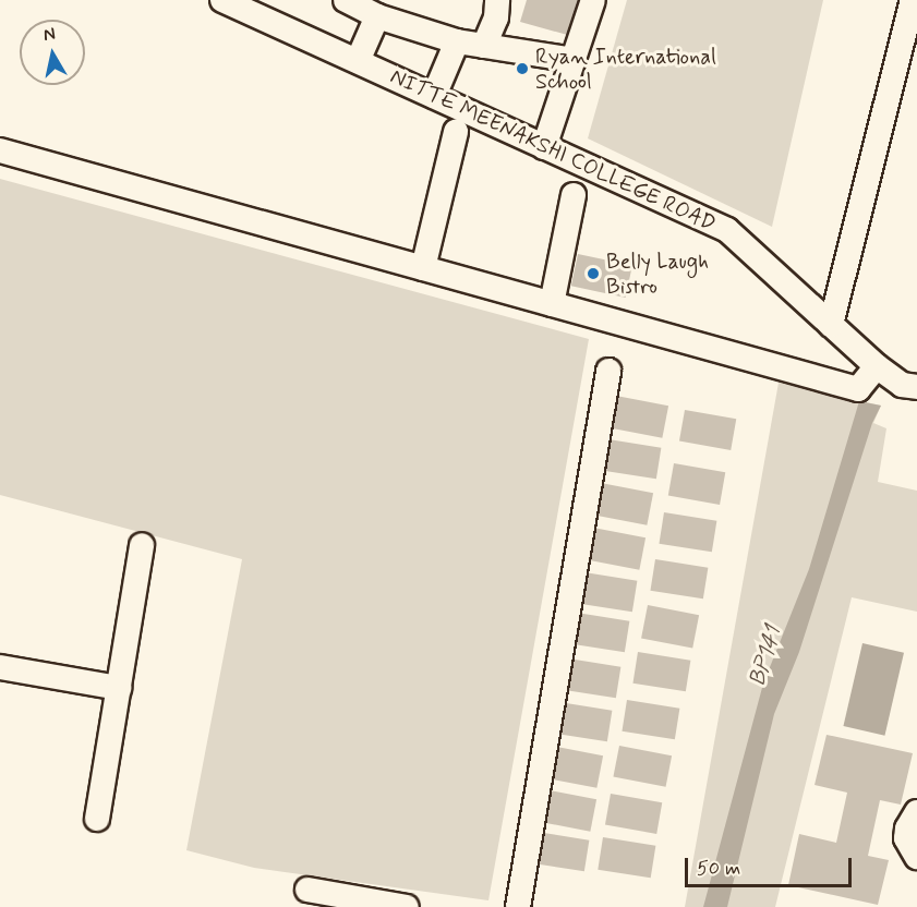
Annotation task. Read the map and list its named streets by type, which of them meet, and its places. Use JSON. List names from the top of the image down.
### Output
{
  "streets": {
    "street": ["NITTE MEENAKSHI COLLEGE ROAD"]
  },
  "water": ["BP141"],
  "places": ["Ryan International School", "Belly Laugh Bistro"],
  "scale_bar": "50 m",
  "north": "top"
}
